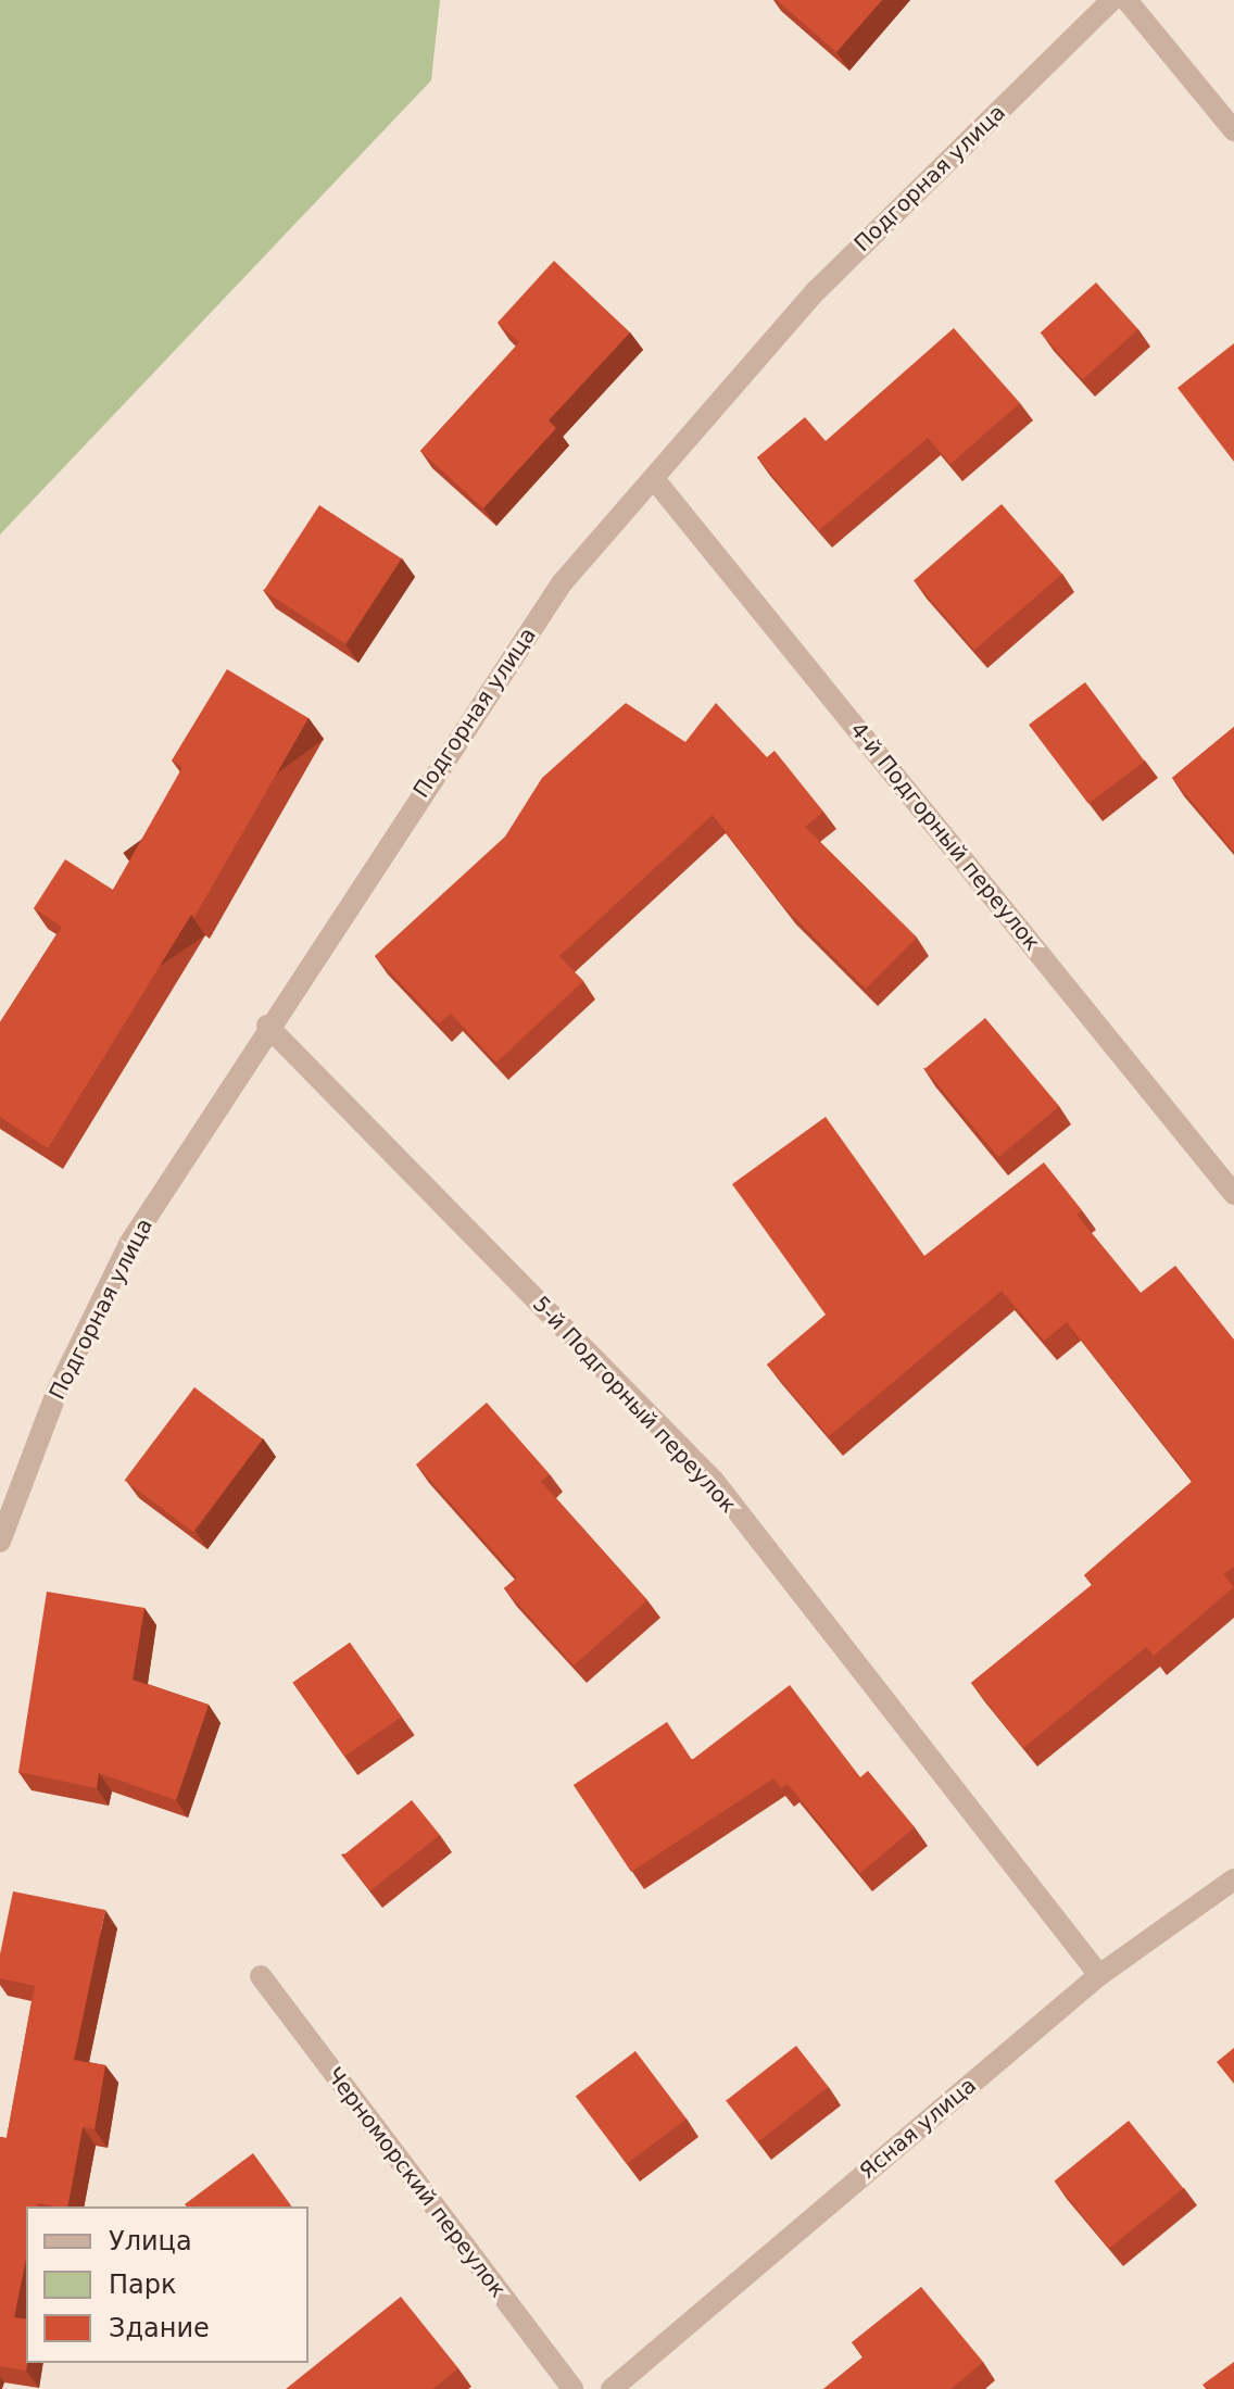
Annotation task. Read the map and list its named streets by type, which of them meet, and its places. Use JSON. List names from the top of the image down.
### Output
{
  "streets": {
    "street": [
      "Подгорная улица",
      "4-й Подгорный переулок",
      "5-й Подгорный переулок",
      "Ясная улица",
      "Черноморский переулок"
    ]
  },
  "crossings": [
    ["Подгорная улица", "4-й Подгорный переулок"],
    ["Подгорная улица", "5-й Подгорный переулок"],
    ["5-й Подгорный переулок", "Ясная улица"]
  ],
  "legend": ["Улица", "Парк", "Здание"]
}
